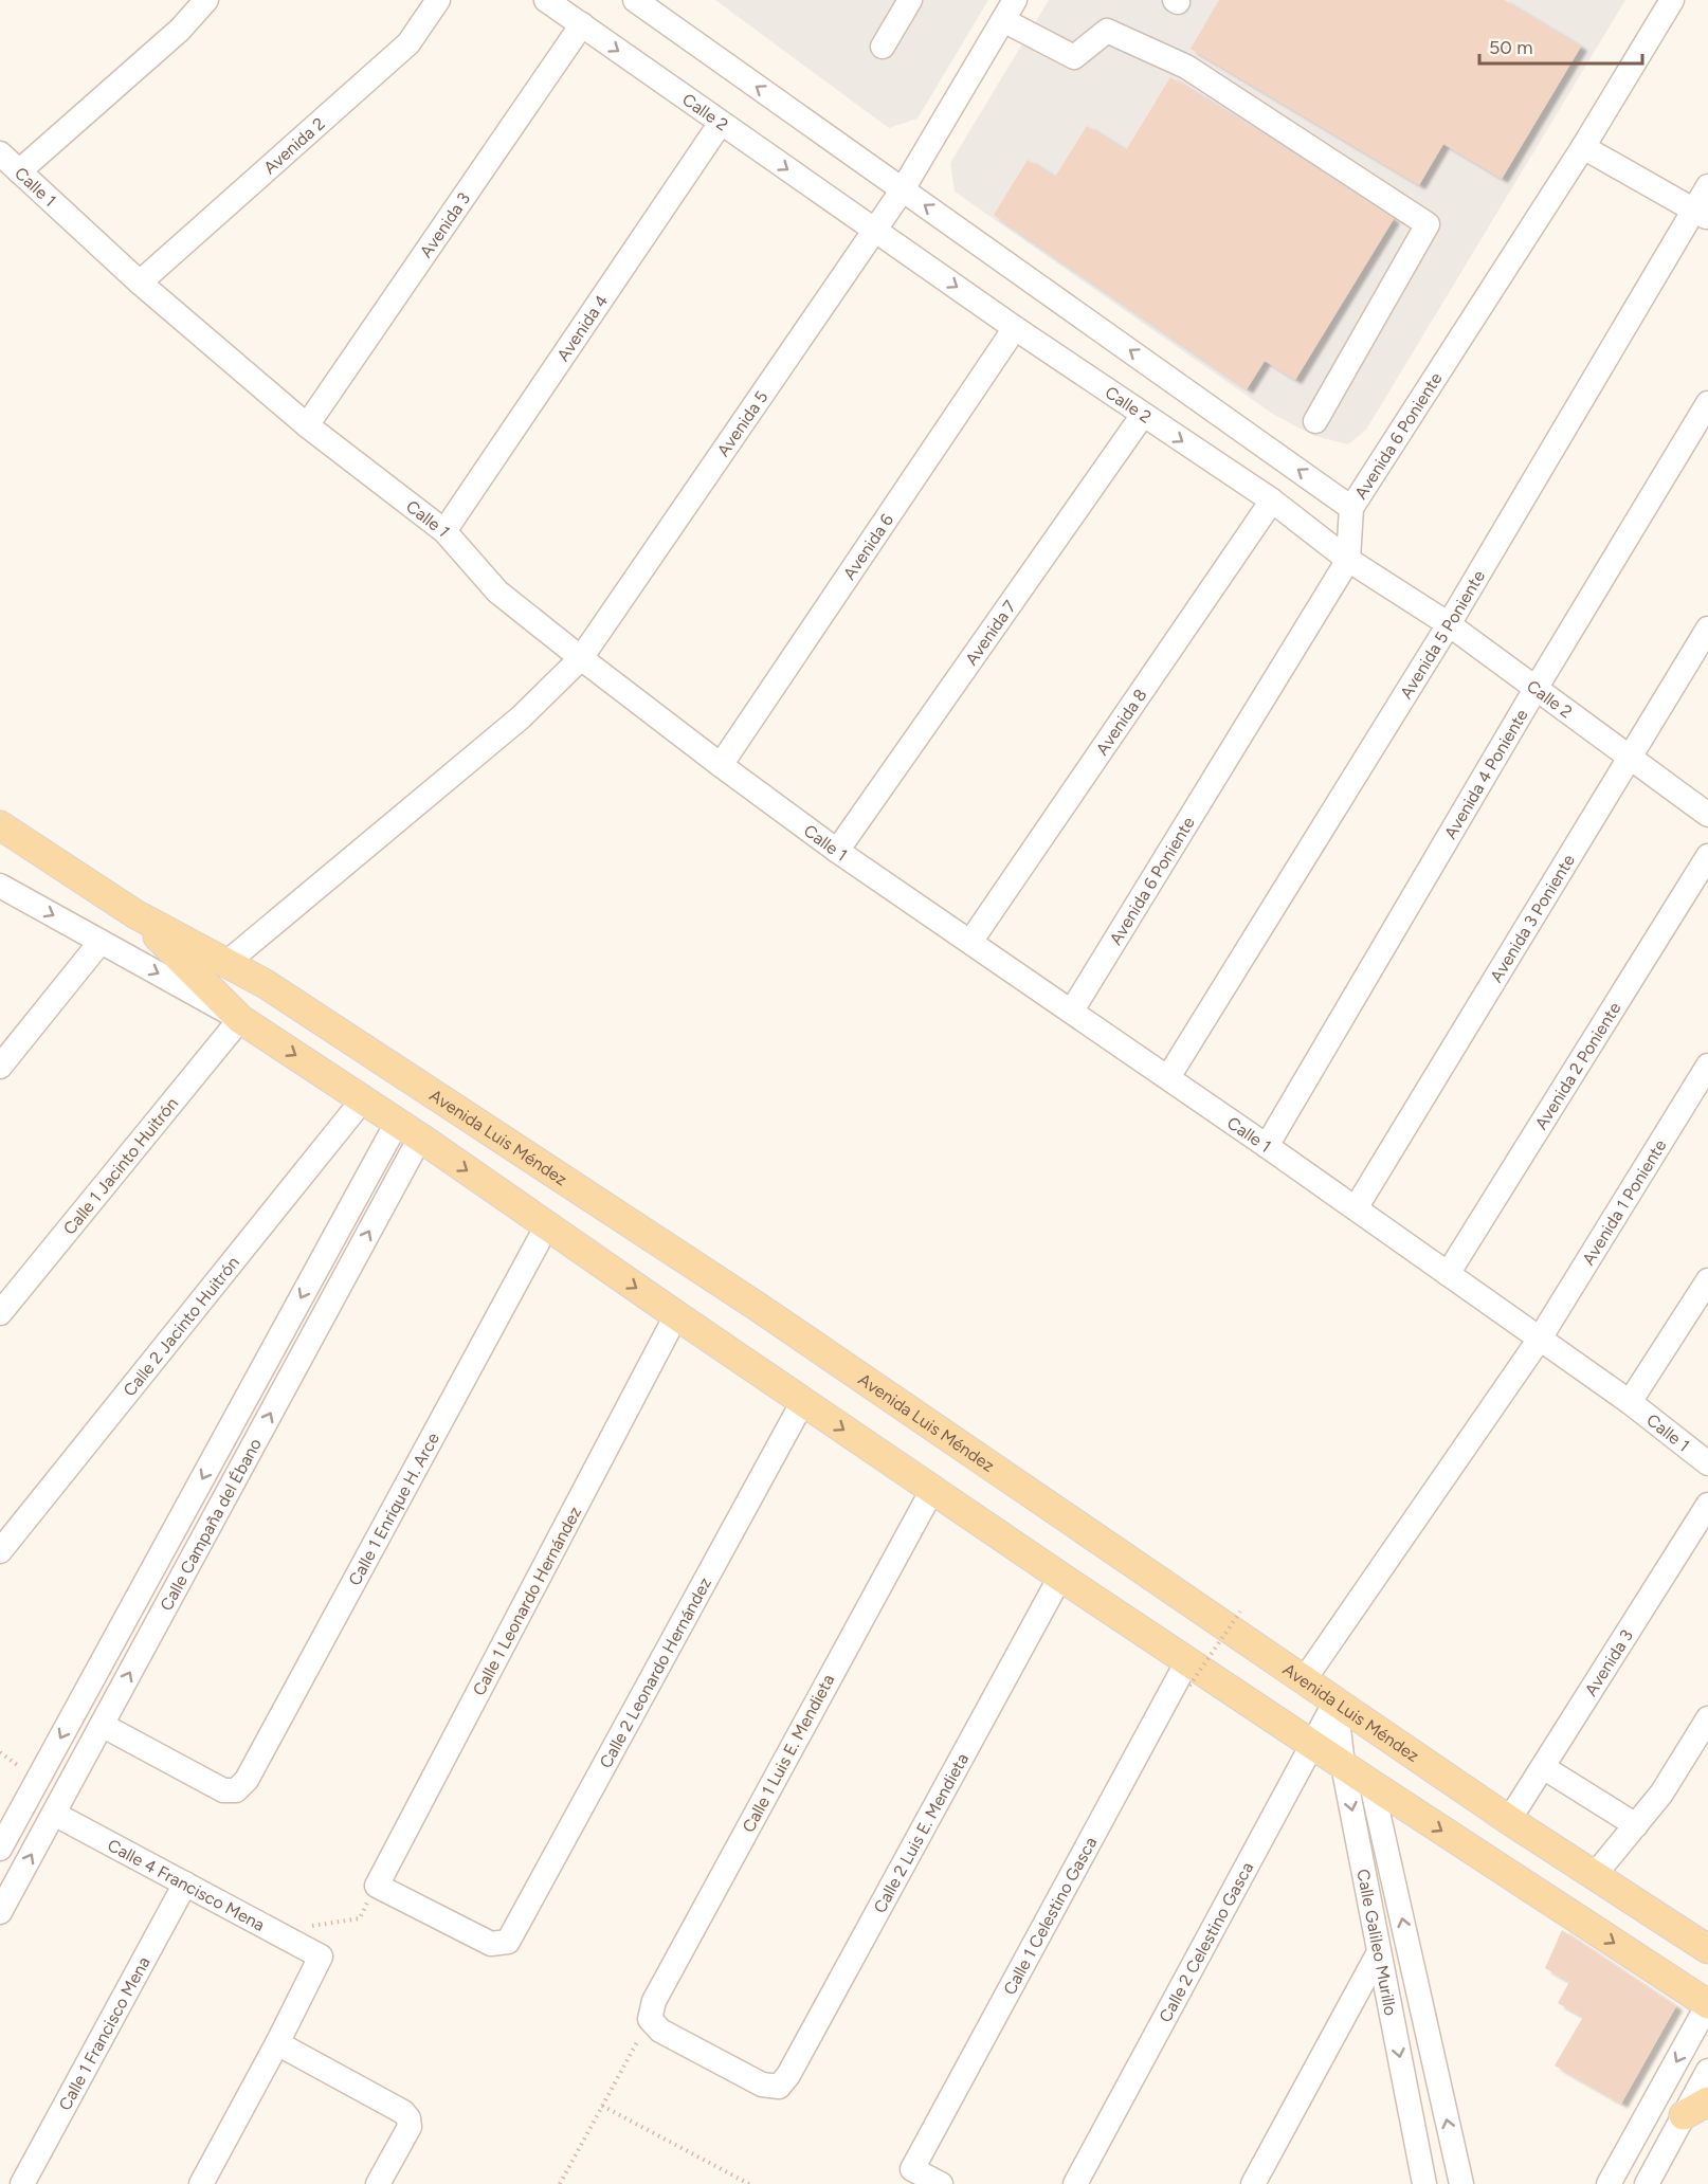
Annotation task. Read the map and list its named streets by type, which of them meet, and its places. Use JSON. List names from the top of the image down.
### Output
{
  "streets": {
    "main road": ["Avenida Luis Méndez"],
    "street": [
      "Calle 2",
      "Avenida 2",
      "Calle 1",
      "Avenida 3",
      "Avenida 4",
      "Avenida 5",
      "Avenida 6 Poniente",
      "Avenida 6",
      "Avenida 7",
      "Avenida 5 Poniente",
      "Avenida 8",
      "Avenida 4 Poniente",
      "Avenida 3 Poniente",
      "Avenida 2 Poniente",
      "Calle 1 Jacinto Huitrón",
      "Avenida 1 Poniente",
      "Calle 2 Jacinto Huitrón",
      "Calle 1 Enrique H. Arce",
      "Calle Campaña del Ébano",
      "Calle 1 Leonardo Hernández",
      "Calle 2 Leonardo Hernández",
      "Calle 1 Luis E. Mendieta",
      "Calle 2 Luis E. Mendieta",
      "Calle 4 Francisco Mena",
      "Calle 1 Celestino Gasca",
      "Calle Galileo Murillo",
      "Calle 2 Celestino Gasca",
      "Calle 1 Francisco Mena"
    ]
  },
  "crossings": [
    ["Calle 2", "Avenida 3"],
    ["Calle 2", "Avenida 4"],
    ["Calle 2", "Avenida 5"],
    ["Calle 2", "Avenida 6 Poniente"],
    ["Calle 2", "Avenida 6"],
    ["Calle 2", "Avenida 7"],
    ["Calle 2", "Avenida 5 Poniente"],
    ["Calle 2", "Avenida 8"],
    ["Calle 2", "Avenida 4 Poniente"],
    ["Calle 2", "Avenida 3 Poniente"],
    ["Avenida 2", "Calle 1"],
    ["Calle 1", "Avenida 3"],
    ["Calle 1", "Avenida 4"],
    ["Calle 1", "Avenida 5"],
    ["Calle 1", "Avenida 6 Poniente"],
    ["Calle 1", "Avenida 6"],
    ["Calle 1", "Avenida 7"],
    ["Calle 1", "Avenida 5 Poniente"],
    ["Calle 1", "Avenida 8"],
    ["Calle 1", "Avenida 4 Poniente"],
    ["Calle 1", "Avenida 3 Poniente"],
    ["Calle 1", "Avenida 2 Poniente"],
    ["Calle 1", "Avenida 1 Poniente"],
    ["Avenida 3", "Avenida Luis Méndez"],
    ["Avenida 5", "Avenida Luis Méndez"],
    ["Avenida Luis Méndez", "Calle 1 Jacinto Huitrón"],
    ["Avenida Luis Méndez", "Avenida 1 Poniente"],
    ["Avenida Luis Méndez", "Calle 2 Jacinto Huitrón"],
    ["Avenida Luis Méndez", "Calle 1 Enrique H. Arce"],
    ["Avenida Luis Méndez", "Calle Campaña del Ébano"],
    ["Avenida Luis Méndez", "Calle 1 Leonardo Hernández"],
    ["Avenida Luis Méndez", "Calle 2 Leonardo Hernández"],
    ["Avenida Luis Méndez", "Calle 1 Luis E. Mendieta"],
    ["Avenida Luis Méndez", "Calle 2 Luis E. Mendieta"],
    ["Avenida Luis Méndez", "Calle 1 Celestino Gasca"],
    ["Avenida Luis Méndez", "Calle Galileo Murillo"],
    ["Avenida Luis Méndez", "Calle 2 Celestino Gasca"],
    ["Calle 1 Enrique H. Arce", "Calle Campaña del Ébano"],
    ["Calle Campaña del Ébano", "Calle 4 Francisco Mena"],
    ["Calle 1 Leonardo Hernández", "Calle 2 Leonardo Hernández"],
    ["Calle 1 Luis E. Mendieta", "Calle 2 Luis E. Mendieta"],
    ["Calle 4 Francisco Mena", "Calle 1 Francisco Mena"],
    ["Calle Galileo Murillo", "Calle 2 Celestino Gasca"]
  ],
  "scale_bar": "50 m"
}
